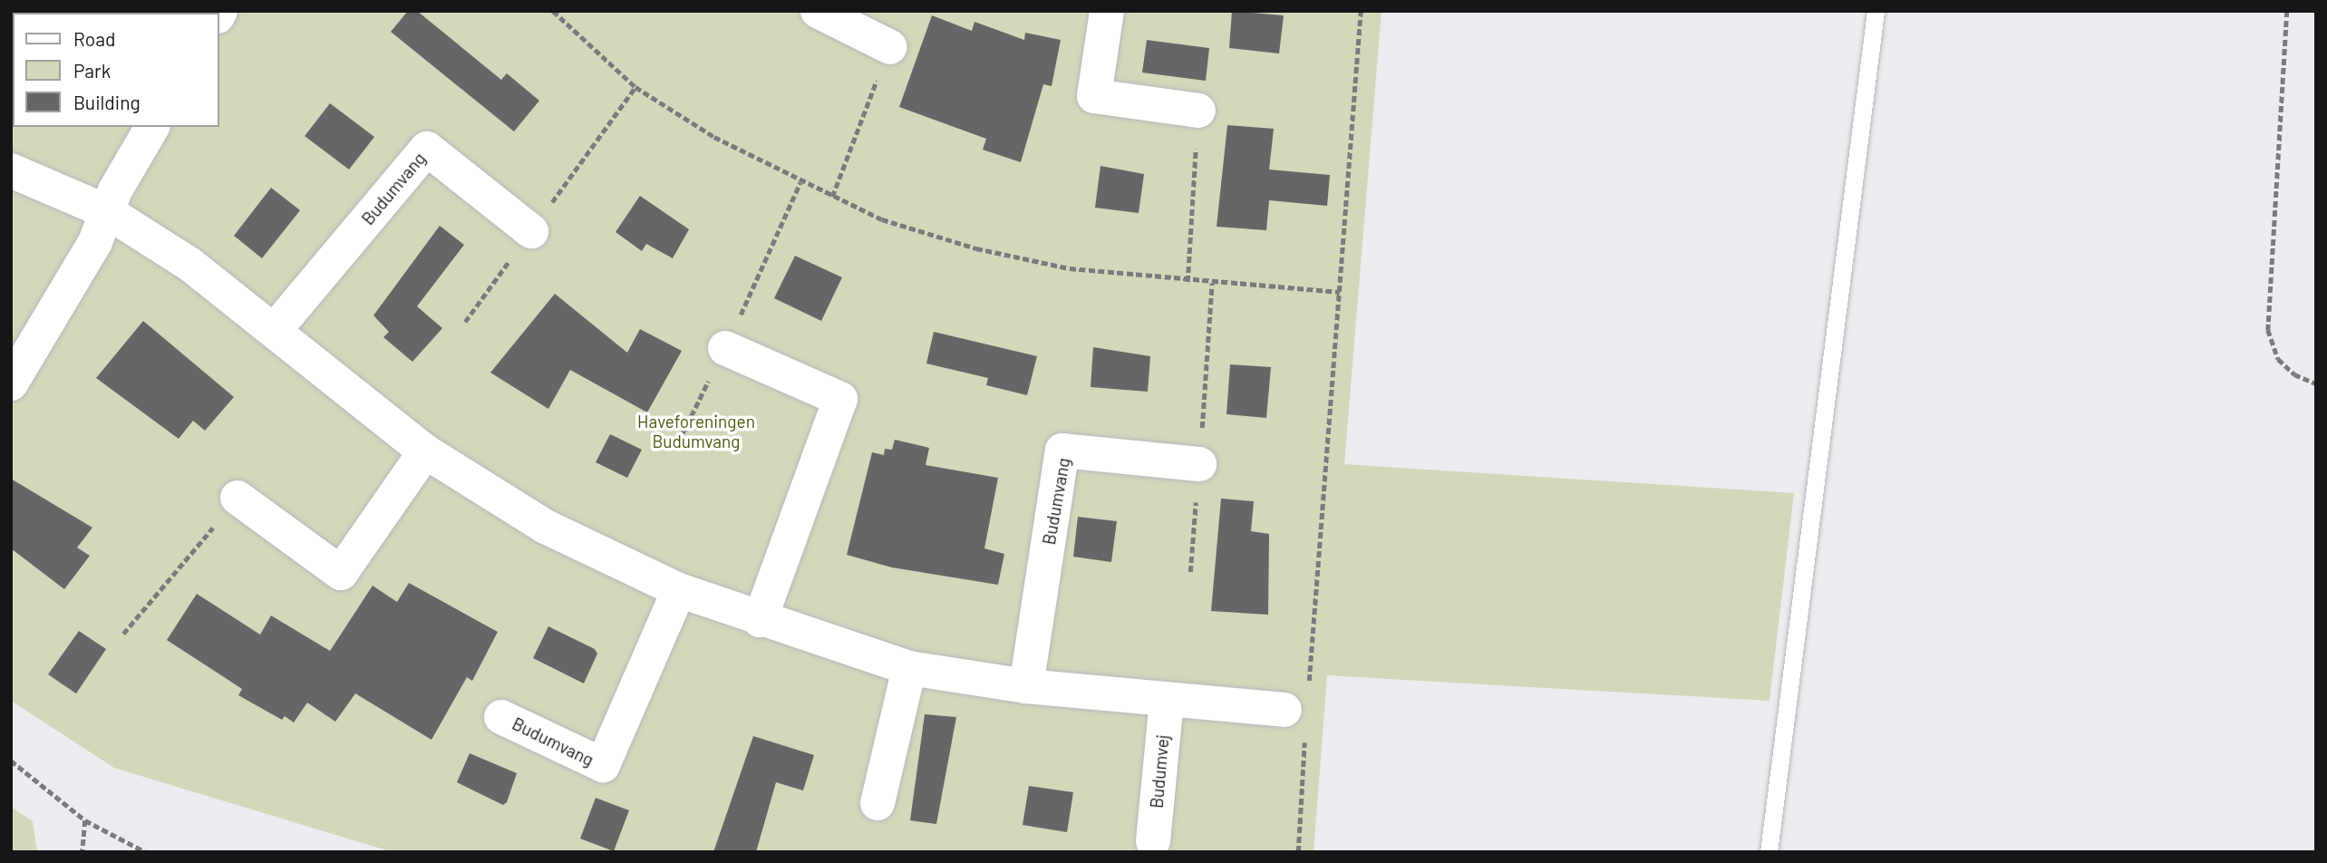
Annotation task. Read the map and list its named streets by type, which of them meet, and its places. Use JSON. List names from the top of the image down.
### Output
{
  "streets": {
    "street": ["Budumvang", "Budumvej"]
  },
  "parks": ["Haveforeningen Budumvang"],
  "legend": ["Road", "Park", "Building"]
}
